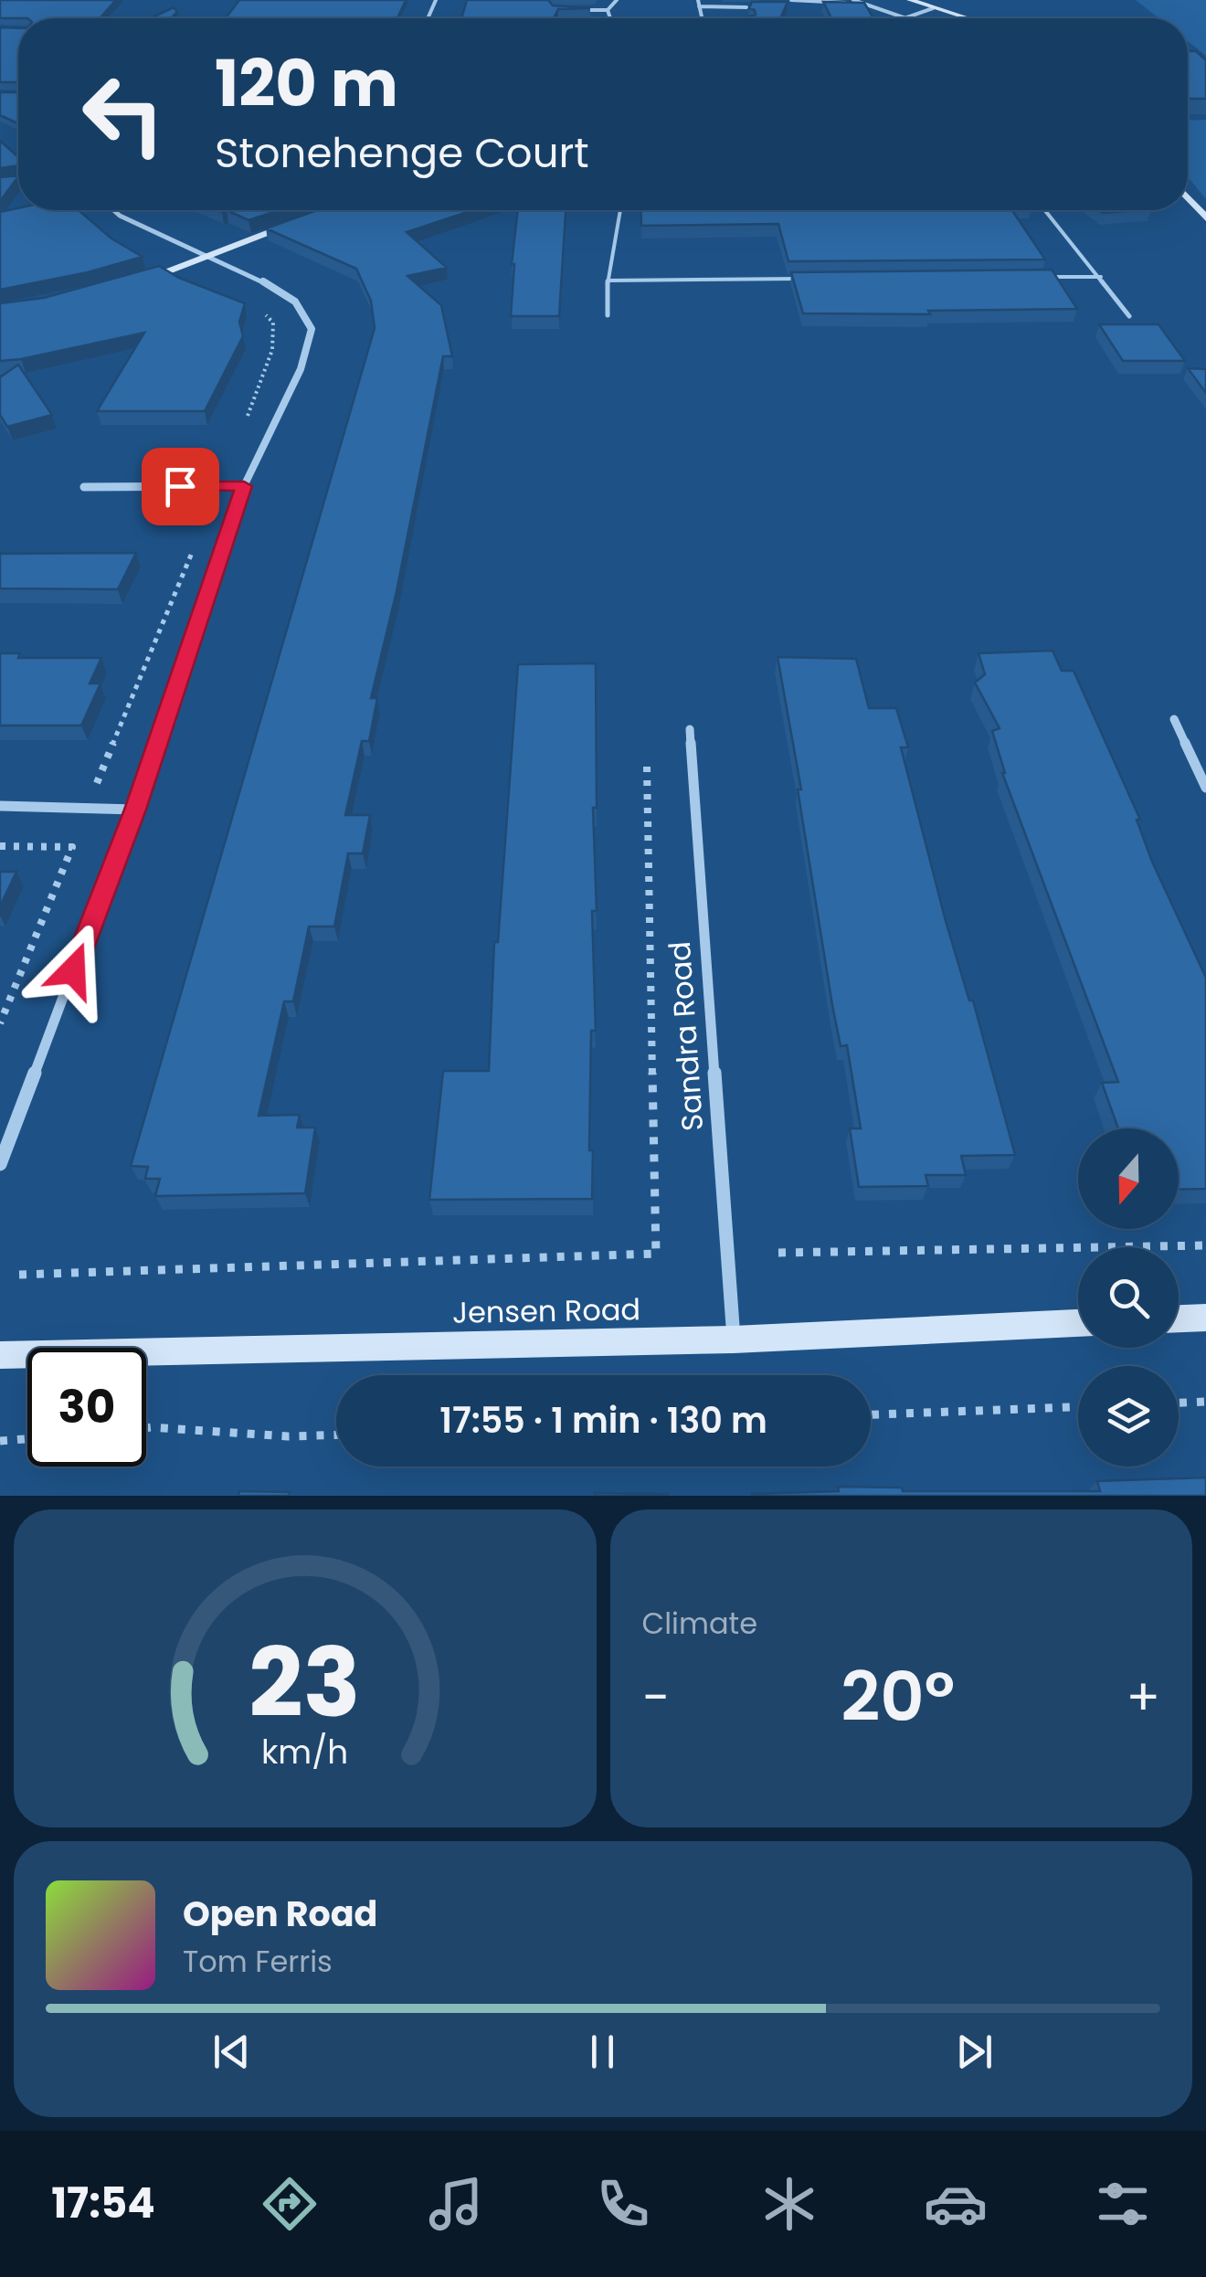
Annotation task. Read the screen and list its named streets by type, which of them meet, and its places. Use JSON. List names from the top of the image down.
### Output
{
  "streets": {
    "street": ["Sandra Road", "Jensen Road"]
  },
  "crossings": [
    ["Sandra Road", "Jensen Road"]
  ],
  "north": "bottom",
  "page": {
    "turn": ["120 m", "Stonehenge Court"],
    "limit": "30",
    "trip": "17:55 · 1 min · 130 m",
    "tile": "Climate",
    "heat": ["−", "20°", "+"],
    "song": ["Open Road", "Tom Ferris"],
    "tabs": "17:54",
    "gauge": ["23", "km/h"]
  }
}
